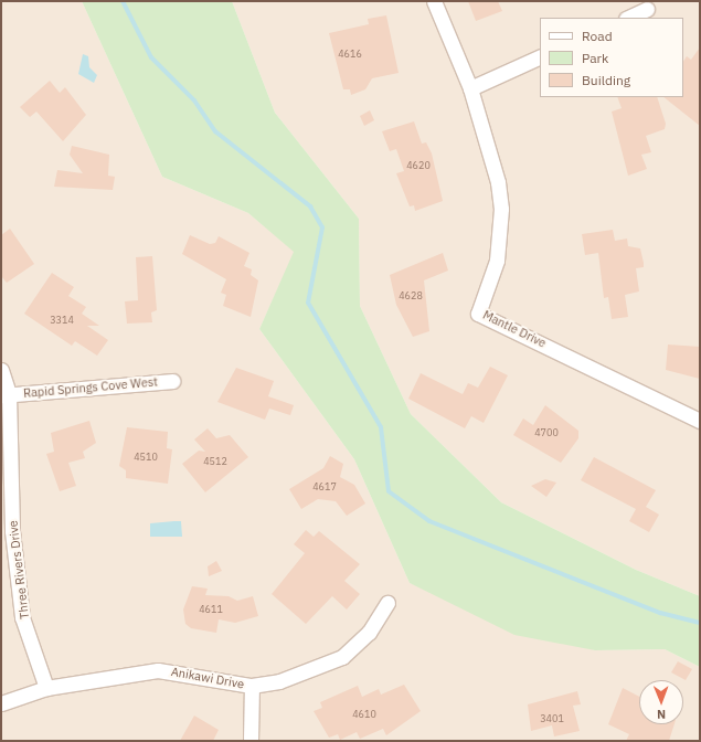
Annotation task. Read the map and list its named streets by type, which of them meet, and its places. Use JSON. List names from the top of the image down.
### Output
{
  "streets": {
    "street": [
      "Mantle Drive",
      "Rapid Springs Cove West",
      "Three Rivers Drive",
      "Anikawi Drive"
    ]
  },
  "crossings": [
    ["Rapid Springs Cove West", "Three Rivers Drive"],
    ["Three Rivers Drive", "Anikawi Drive"]
  ],
  "house_numbers": [
    "4616",
    "4620",
    "4628",
    "3314",
    "4700",
    "4510",
    "4512",
    "4617",
    "4611",
    "4610",
    "3401"
  ],
  "legend": ["Road", "Park", "Building"],
  "north": "bottom"
}
